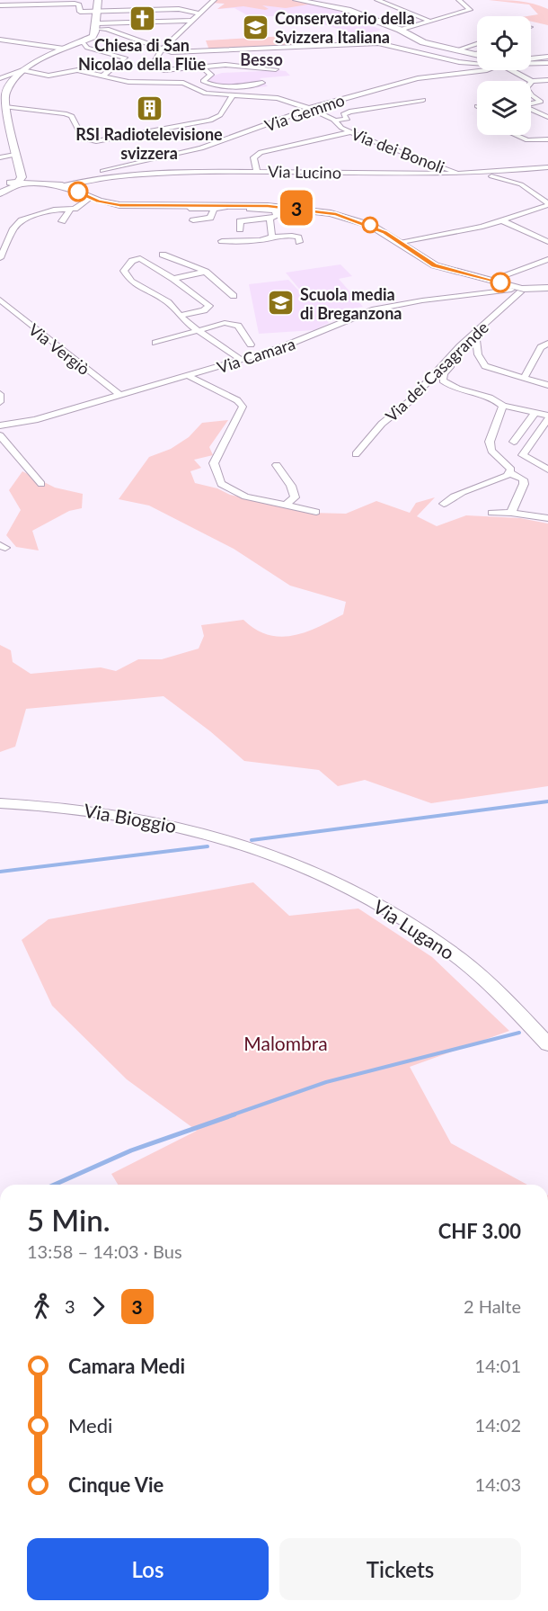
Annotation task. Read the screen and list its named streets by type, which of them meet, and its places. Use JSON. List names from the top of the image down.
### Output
{
  "streets": {
    "main road": ["Via Bioggio", "Via Lugano"],
    "street": [
      "Via Gemmo",
      "Via dei Bonoli",
      "Via Lucino",
      "Via Vergiò",
      "Via Camara",
      "Via dei Casagrande"
    ]
  },
  "crossings": [
    ["Via Gemmo", "Via dei Bonoli"],
    ["Via Gemmo", "Via Lucino"],
    ["Via dei Bonoli", "Via Lucino"],
    ["Via Vergiò", "Via Camara"],
    ["Via Camara", "Via dei Casagrande"],
    ["Via Bioggio", "Via Lugano"]
  ],
  "districts": ["Besso"],
  "parks": ["Malombra"],
  "places": {
    "church": ["Chiesa di San Nicolao della Flüe"],
    "school or university": ["Conservatorio della Svizzera Italiana", "Scuola media di Breganzona"],
    "building": ["RSI Radiotelevisione svizzera"]
  },
  "lines": ["bus line 3"],
  "page": {
    "on_map": "3",
    "heading": ["5 Min.", "13:58 – 14:03 · Bus", "CHF 3.00"],
    "legs": ["3", "3", "2 Halte"],
    "list": [
      {
        "name": "Camara Medi",
        "value": "14:01"
      },
      {
        "name": "Medi",
        "value": "14:02"
      },
      {
        "name": "Cinque Vie",
        "value": "14:03"
      }
    ],
    "buttons": ["Los", "Tickets"]
  }
}
